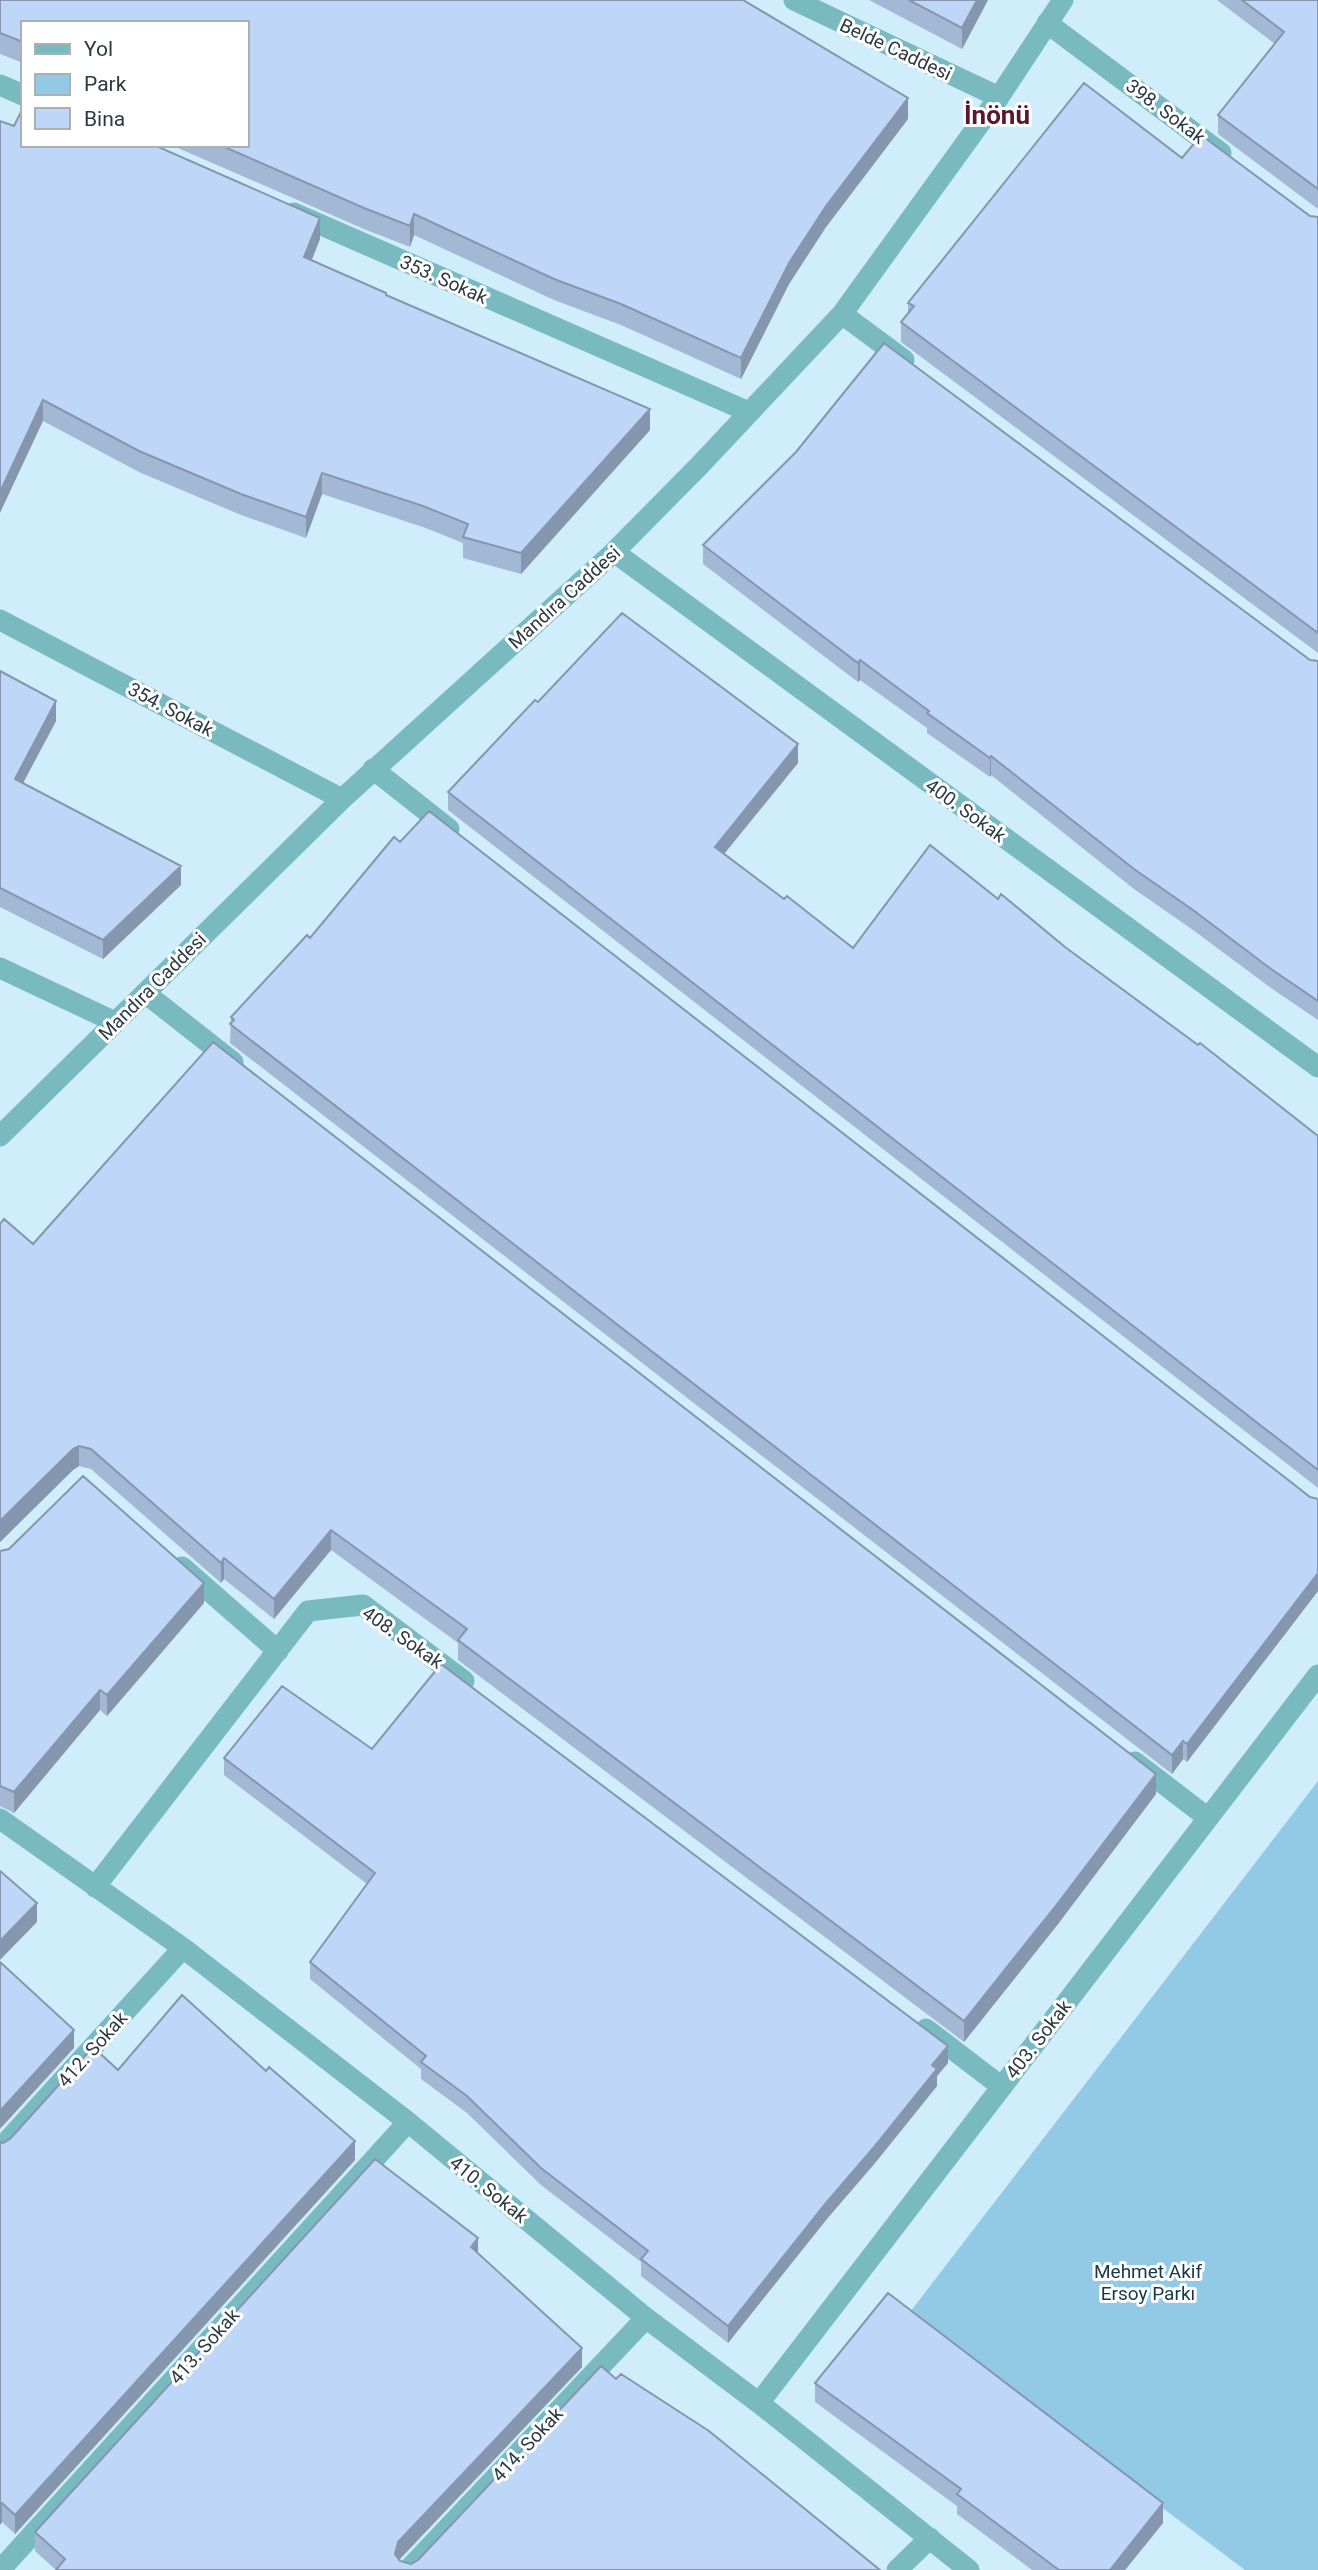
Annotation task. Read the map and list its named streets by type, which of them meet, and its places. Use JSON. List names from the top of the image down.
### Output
{
  "streets": {
    "street": [
      "Belde Caddesi",
      "398. Sokak",
      "353. Sokak",
      "Mandıra Caddesi",
      "354. Sokak",
      "400. Sokak",
      "408. Sokak",
      "403. Sokak",
      "412. Sokak",
      "410. Sokak",
      "413. Sokak",
      "414. Sokak"
    ]
  },
  "crossings": [
    ["Belde Caddesi", "Mandıra Caddesi"],
    ["398. Sokak", "Mandıra Caddesi"],
    ["353. Sokak", "Mandıra Caddesi"],
    ["Mandıra Caddesi", "354. Sokak"],
    ["Mandıra Caddesi", "400. Sokak"],
    ["408. Sokak", "410. Sokak"],
    ["403. Sokak", "410. Sokak"],
    ["412. Sokak", "410. Sokak"],
    ["410. Sokak", "413. Sokak"],
    ["410. Sokak", "414. Sokak"]
  ],
  "districts": ["İnönü"],
  "parks": ["Mehmet Akif Ersoy Parkı"],
  "legend": ["Yol", "Park", "Bina"]
}
